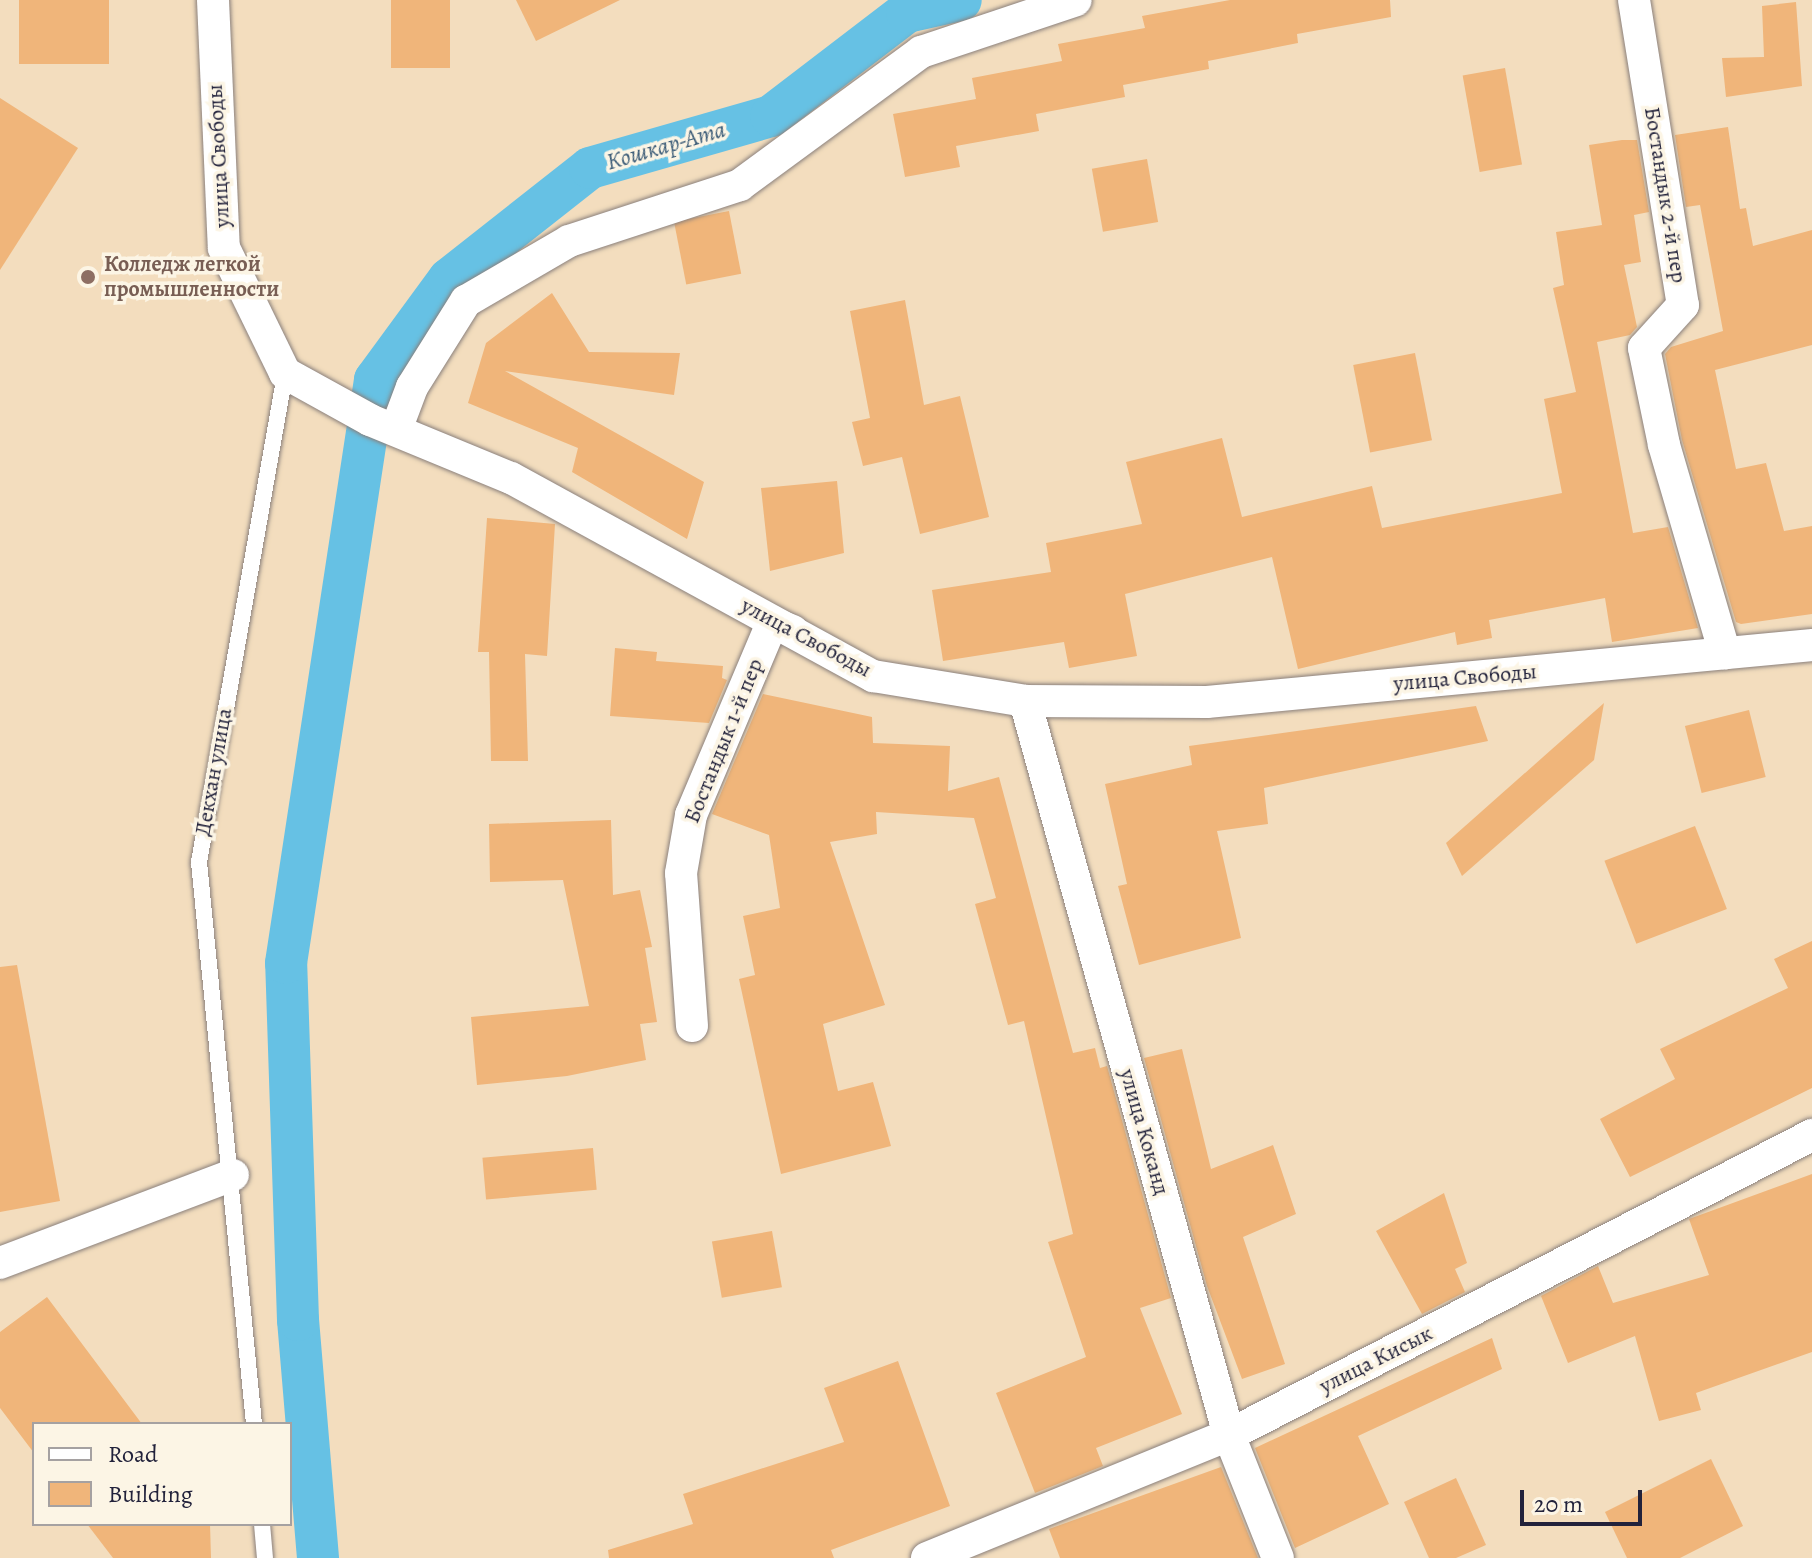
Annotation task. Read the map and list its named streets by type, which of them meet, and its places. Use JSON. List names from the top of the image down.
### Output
{
  "streets": {
    "street": [
      "улица Свободы",
      "Бостандык 2-й пер",
      "Бостандык 1-й пер",
      "улица Коканд",
      "улица Кисык"
    ],
    "lane": ["Декхан улица"]
  },
  "crossings": [
    ["улица Свободы", "Бостандык 2-й пер"],
    ["улица Свободы", "Бостандык 1-й пер"],
    ["улица Свободы", "Декхан улица"],
    ["улица Свободы", "улица Коканд"],
    ["улица Коканд", "улица Кисык"]
  ],
  "water": ["Кошкар-Ата"],
  "places": ["Колледж легкой промышленности"],
  "legend": ["Road", "Building"],
  "scale_bar": "20 m"
}
